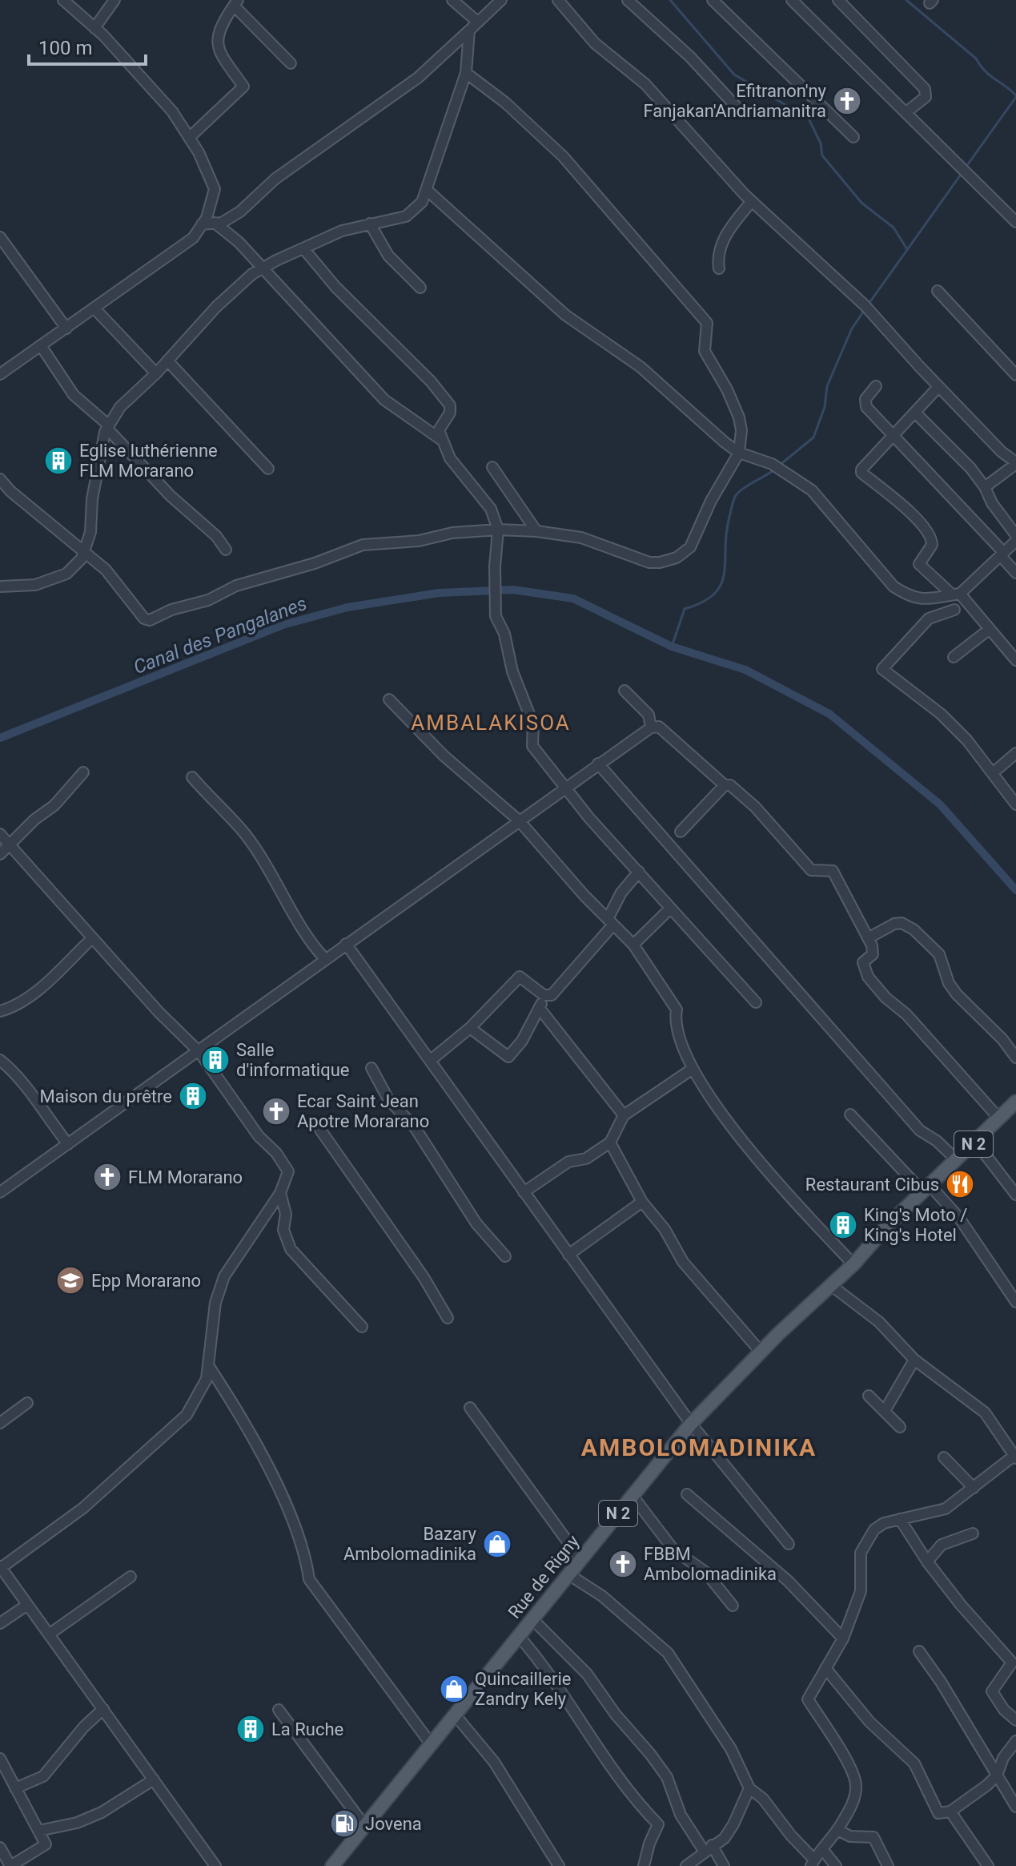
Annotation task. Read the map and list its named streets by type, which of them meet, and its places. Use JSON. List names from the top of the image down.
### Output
{
  "streets": {
    "main road": ["N 2", "Rue de Rigny"]
  },
  "crossings": [
    ["N 2", "Rue de Rigny"]
  ],
  "districts": ["AMBALAKISOA", "AMBOLOMADINIKA"],
  "water": ["Canal des Pangalanes"],
  "places": {
    "church": [
      "Efitranon'ny Fanjakan'Andriamanitra",
      "Ecar Saint Jean Apotre Morarano",
      "FLM Morarano",
      "FBBM Ambolomadinika"
    ],
    "building": [
      "Eglise luthérienne FLM Morarano",
      "Salle d'informatique",
      "Maison du prêtre",
      "King's Moto / King's Hotel",
      "La Ruche"
    ],
    "restaurant": ["Restaurant Cibus"],
    "school or university": ["Epp Morarano"],
    "shop": ["Bazary Ambolomadinika", "Quincaillerie Zandry Kely"],
    "fuel station": ["Jovena"]
  },
  "scale_bar": "100 m"
}
